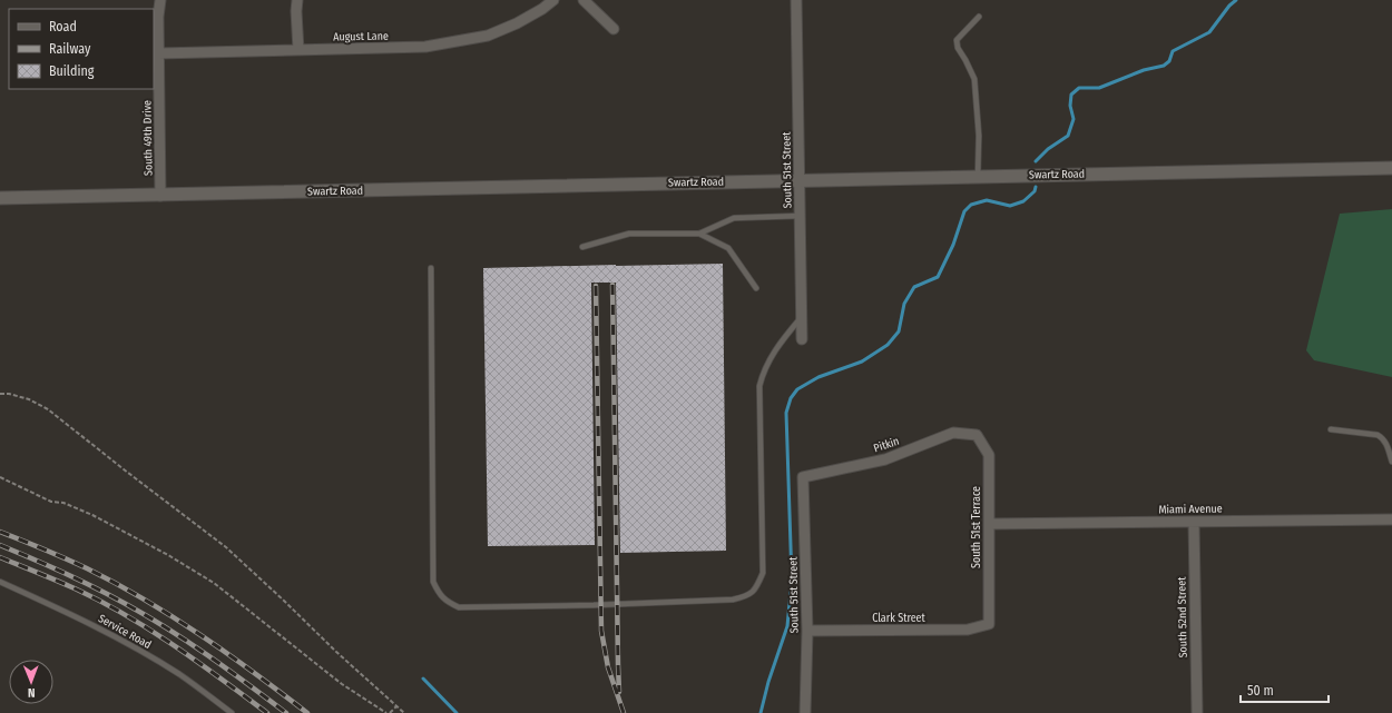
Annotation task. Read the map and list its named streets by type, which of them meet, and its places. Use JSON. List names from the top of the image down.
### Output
{
  "streets": {
    "street": [
      "August Lane",
      "South 49th Drive",
      "South 51st Street",
      "Swartz Road",
      "Pitkin",
      "Miami Avenue",
      "South 51st Terrace",
      "South 52nd Street",
      "Clark Street"
    ],
    "lane": ["Service Road"]
  },
  "crossings": [
    ["August Lane", "South 49th Drive"],
    ["South 49th Drive", "Swartz Road"],
    ["South 51st Street", "Swartz Road"],
    ["South 51st Street", "Pitkin"],
    ["South 51st Street", "Clark Street"],
    ["Pitkin", "South 51st Terrace"],
    ["Miami Avenue", "South 51st Terrace"],
    ["Miami Avenue", "South 52nd Street"],
    ["South 51st Terrace", "Clark Street"]
  ],
  "legend": ["Road", "Railway", "Building"],
  "scale_bar": "50 m",
  "north": "bottom"
}
